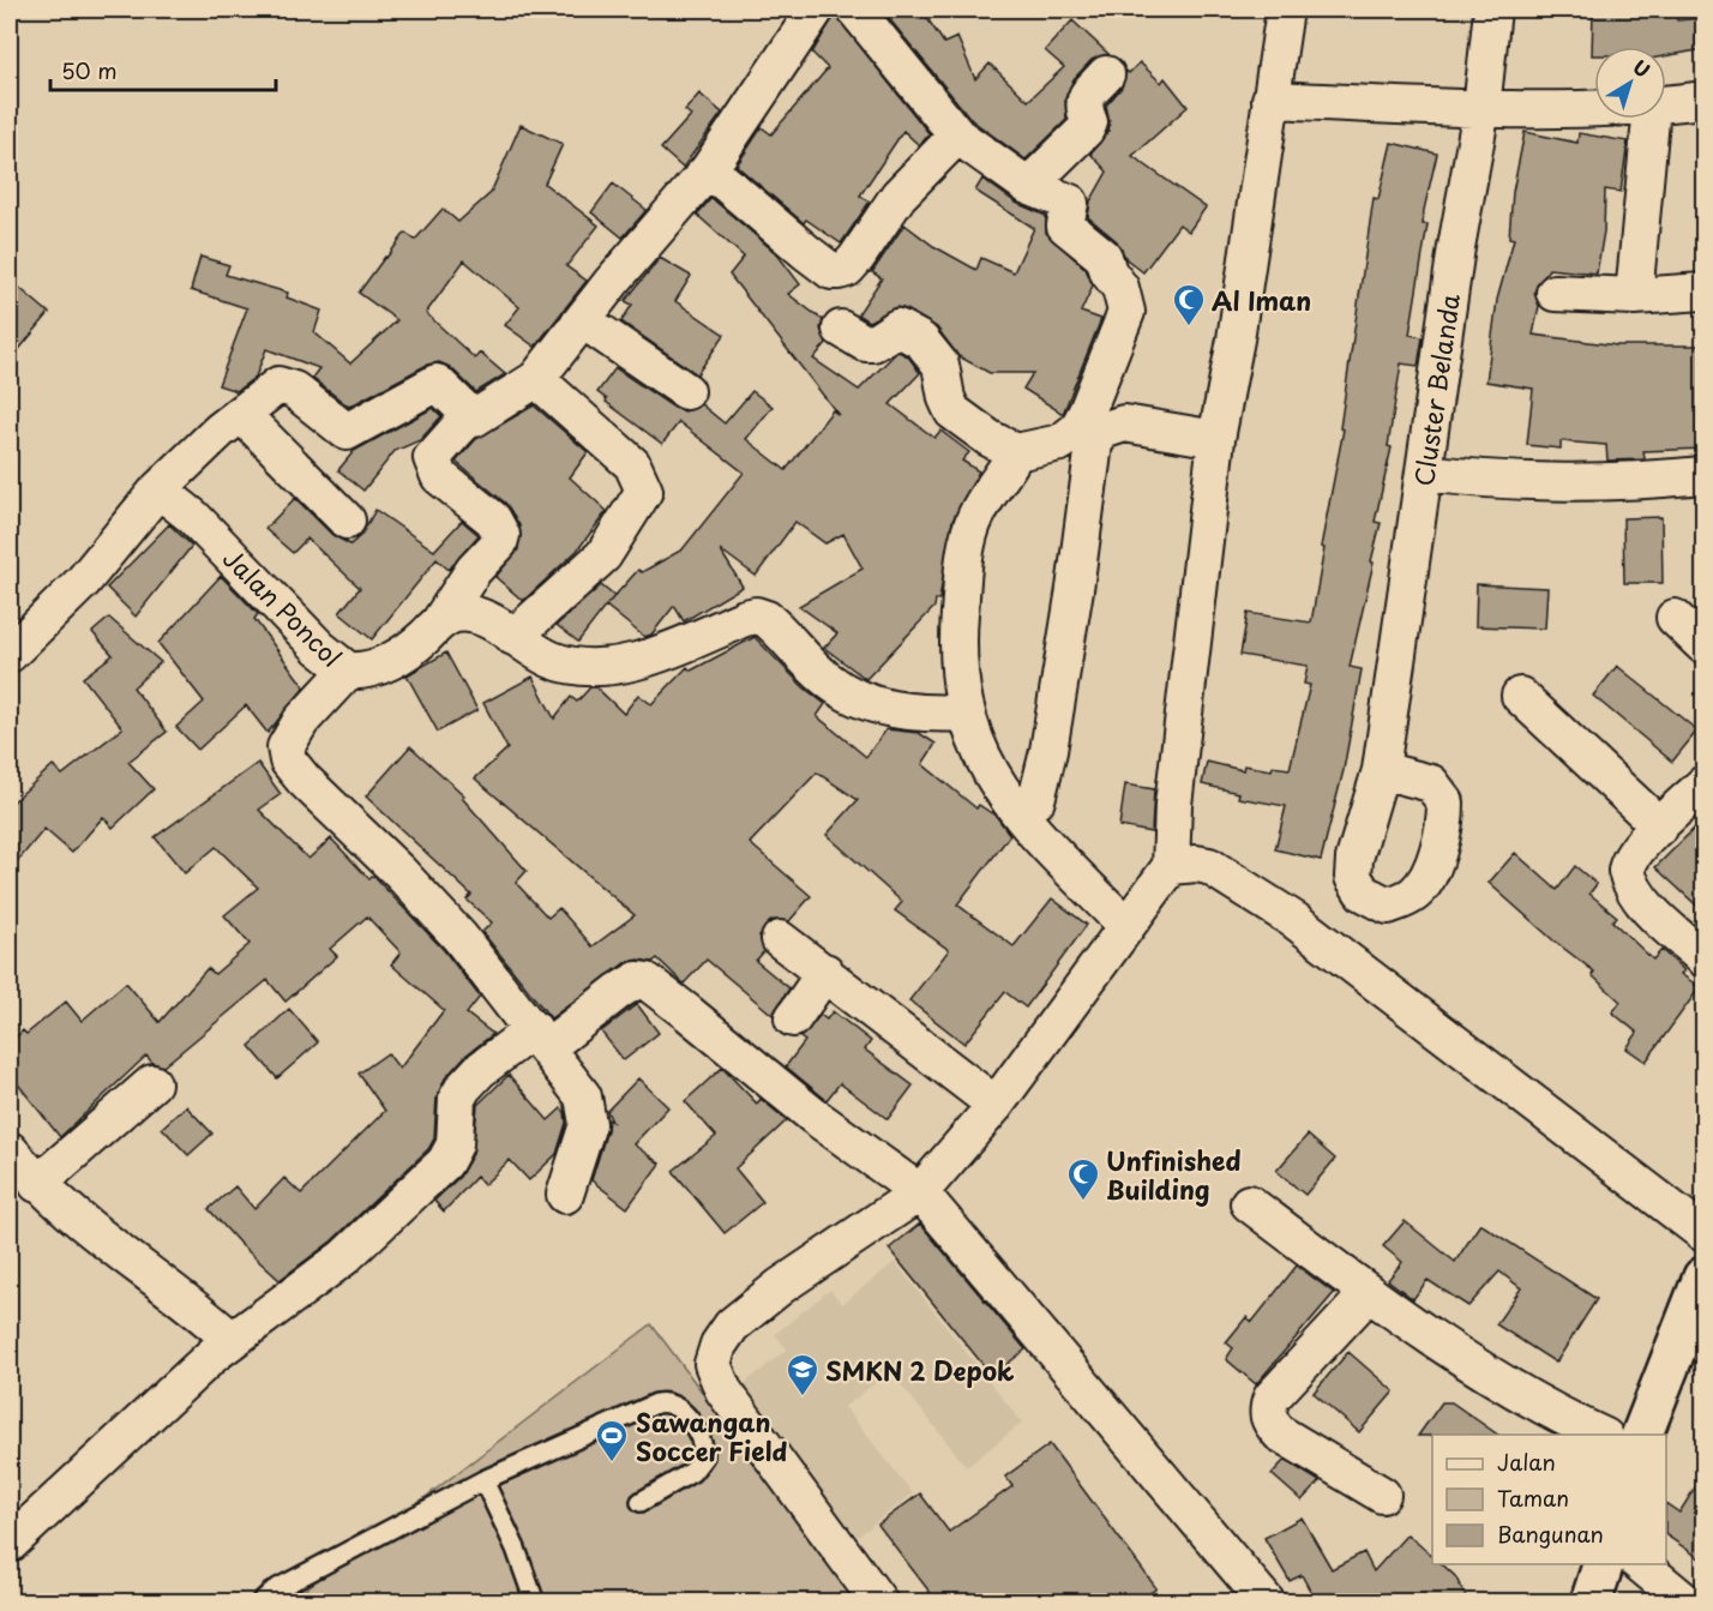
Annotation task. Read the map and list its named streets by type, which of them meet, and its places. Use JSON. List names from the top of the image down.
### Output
{
  "streets": {
    "street": ["Cluster Belanda", "Jalan Poncol"]
  },
  "places": {
    "mosque": ["Al Iman", "Unfinished Building"],
    "school or university": ["SMKN 2 Depok"],
    "sports": ["Sawangan Soccer Field"]
  },
  "legend": ["Jalan", "Taman", "Bangunan"],
  "scale_bar": "50 m",
  "north": "top right"
}
